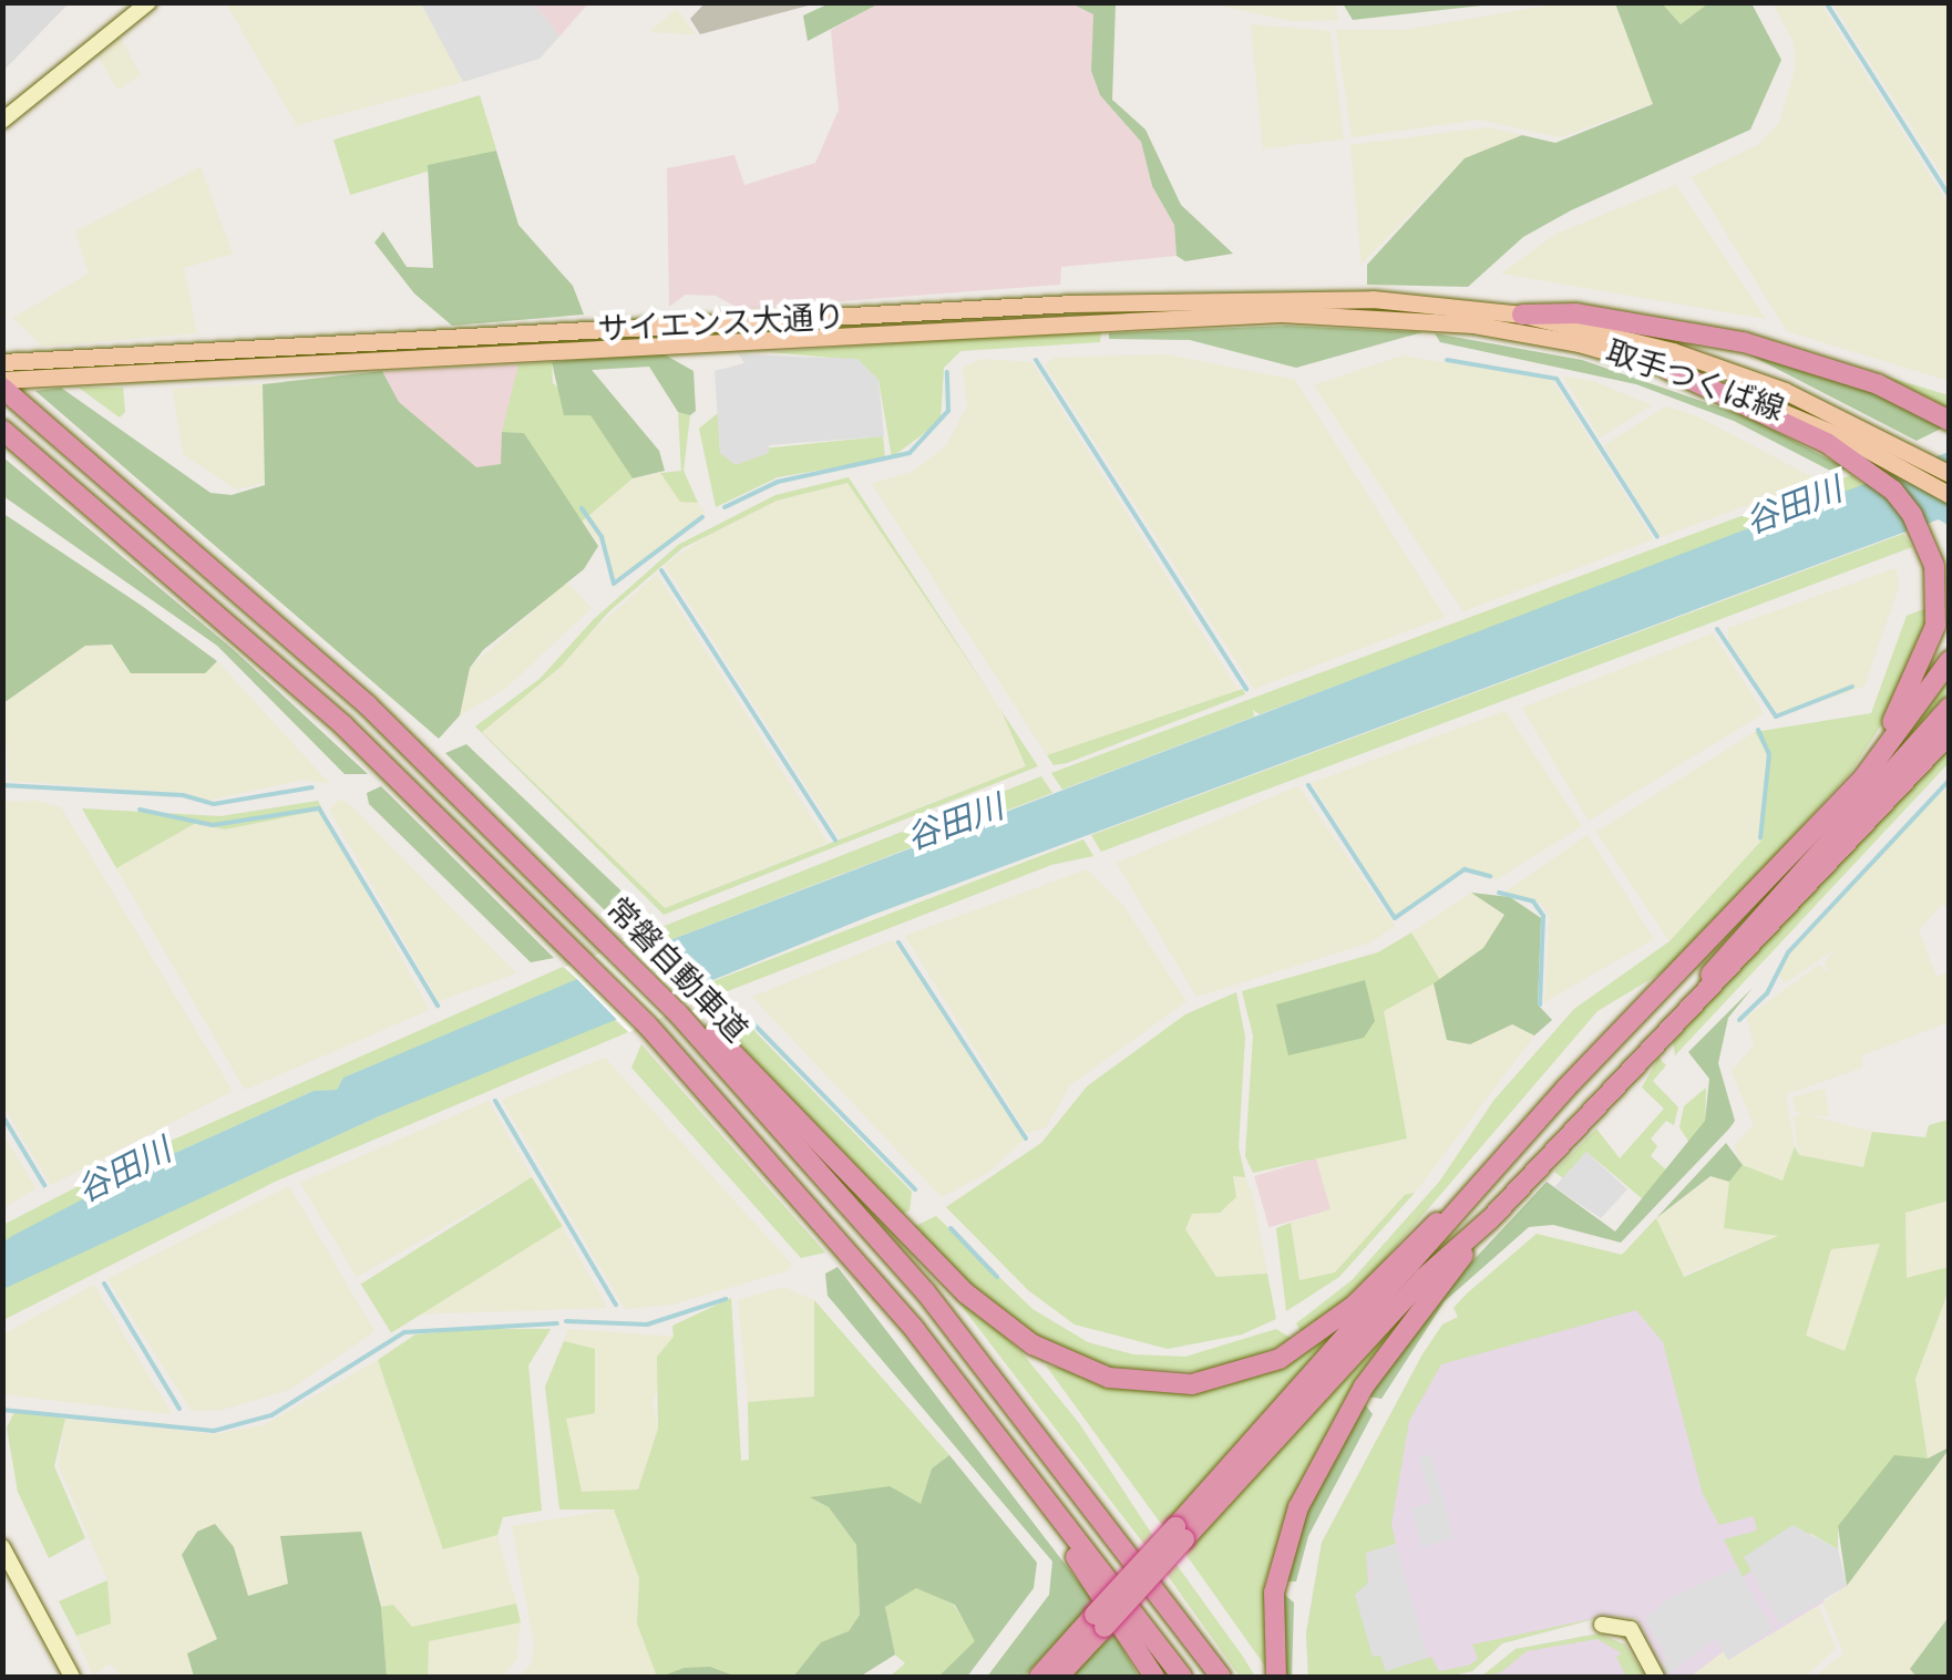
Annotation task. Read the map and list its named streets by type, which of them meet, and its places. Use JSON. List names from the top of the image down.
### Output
{
  "streets": {
    "highway": ["常磐自動車道"],
    "main road": ["サイエンス大通り", "取手つくば線"]
  },
  "crossings": [
    ["サイエンス大通り", "取手つくば線"],
    ["サイエンス大通り", "常磐自動車道"]
  ],
  "water": ["谷田川"]
}
